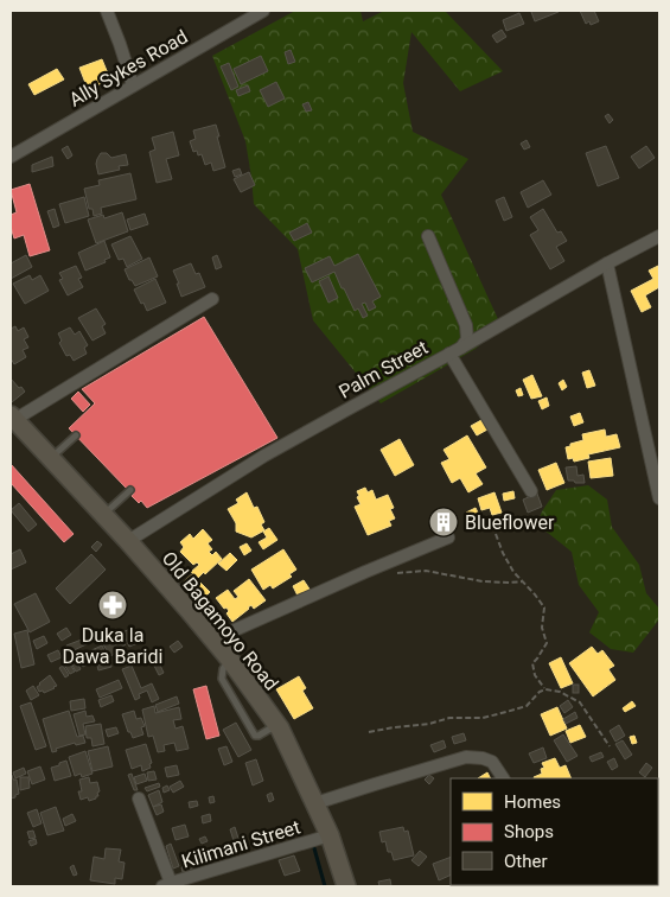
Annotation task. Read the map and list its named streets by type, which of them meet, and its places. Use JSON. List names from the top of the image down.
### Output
{
  "streets": {
    "main road": ["Old Bagamoyo Road"],
    "street": ["Ally Sykes Road", "Palm Street", "Kilimani Street"]
  },
  "crossings": [
    ["Palm Street", "Old Bagamoyo Road"],
    ["Old Bagamoyo Road", "Kilimani Street"]
  ],
  "places": {
    "building": ["Blueflower"],
    "pharmacy": ["Duka la Dawa Baridi"]
  },
  "legend": ["Homes", "Shops", "Other"]
}
